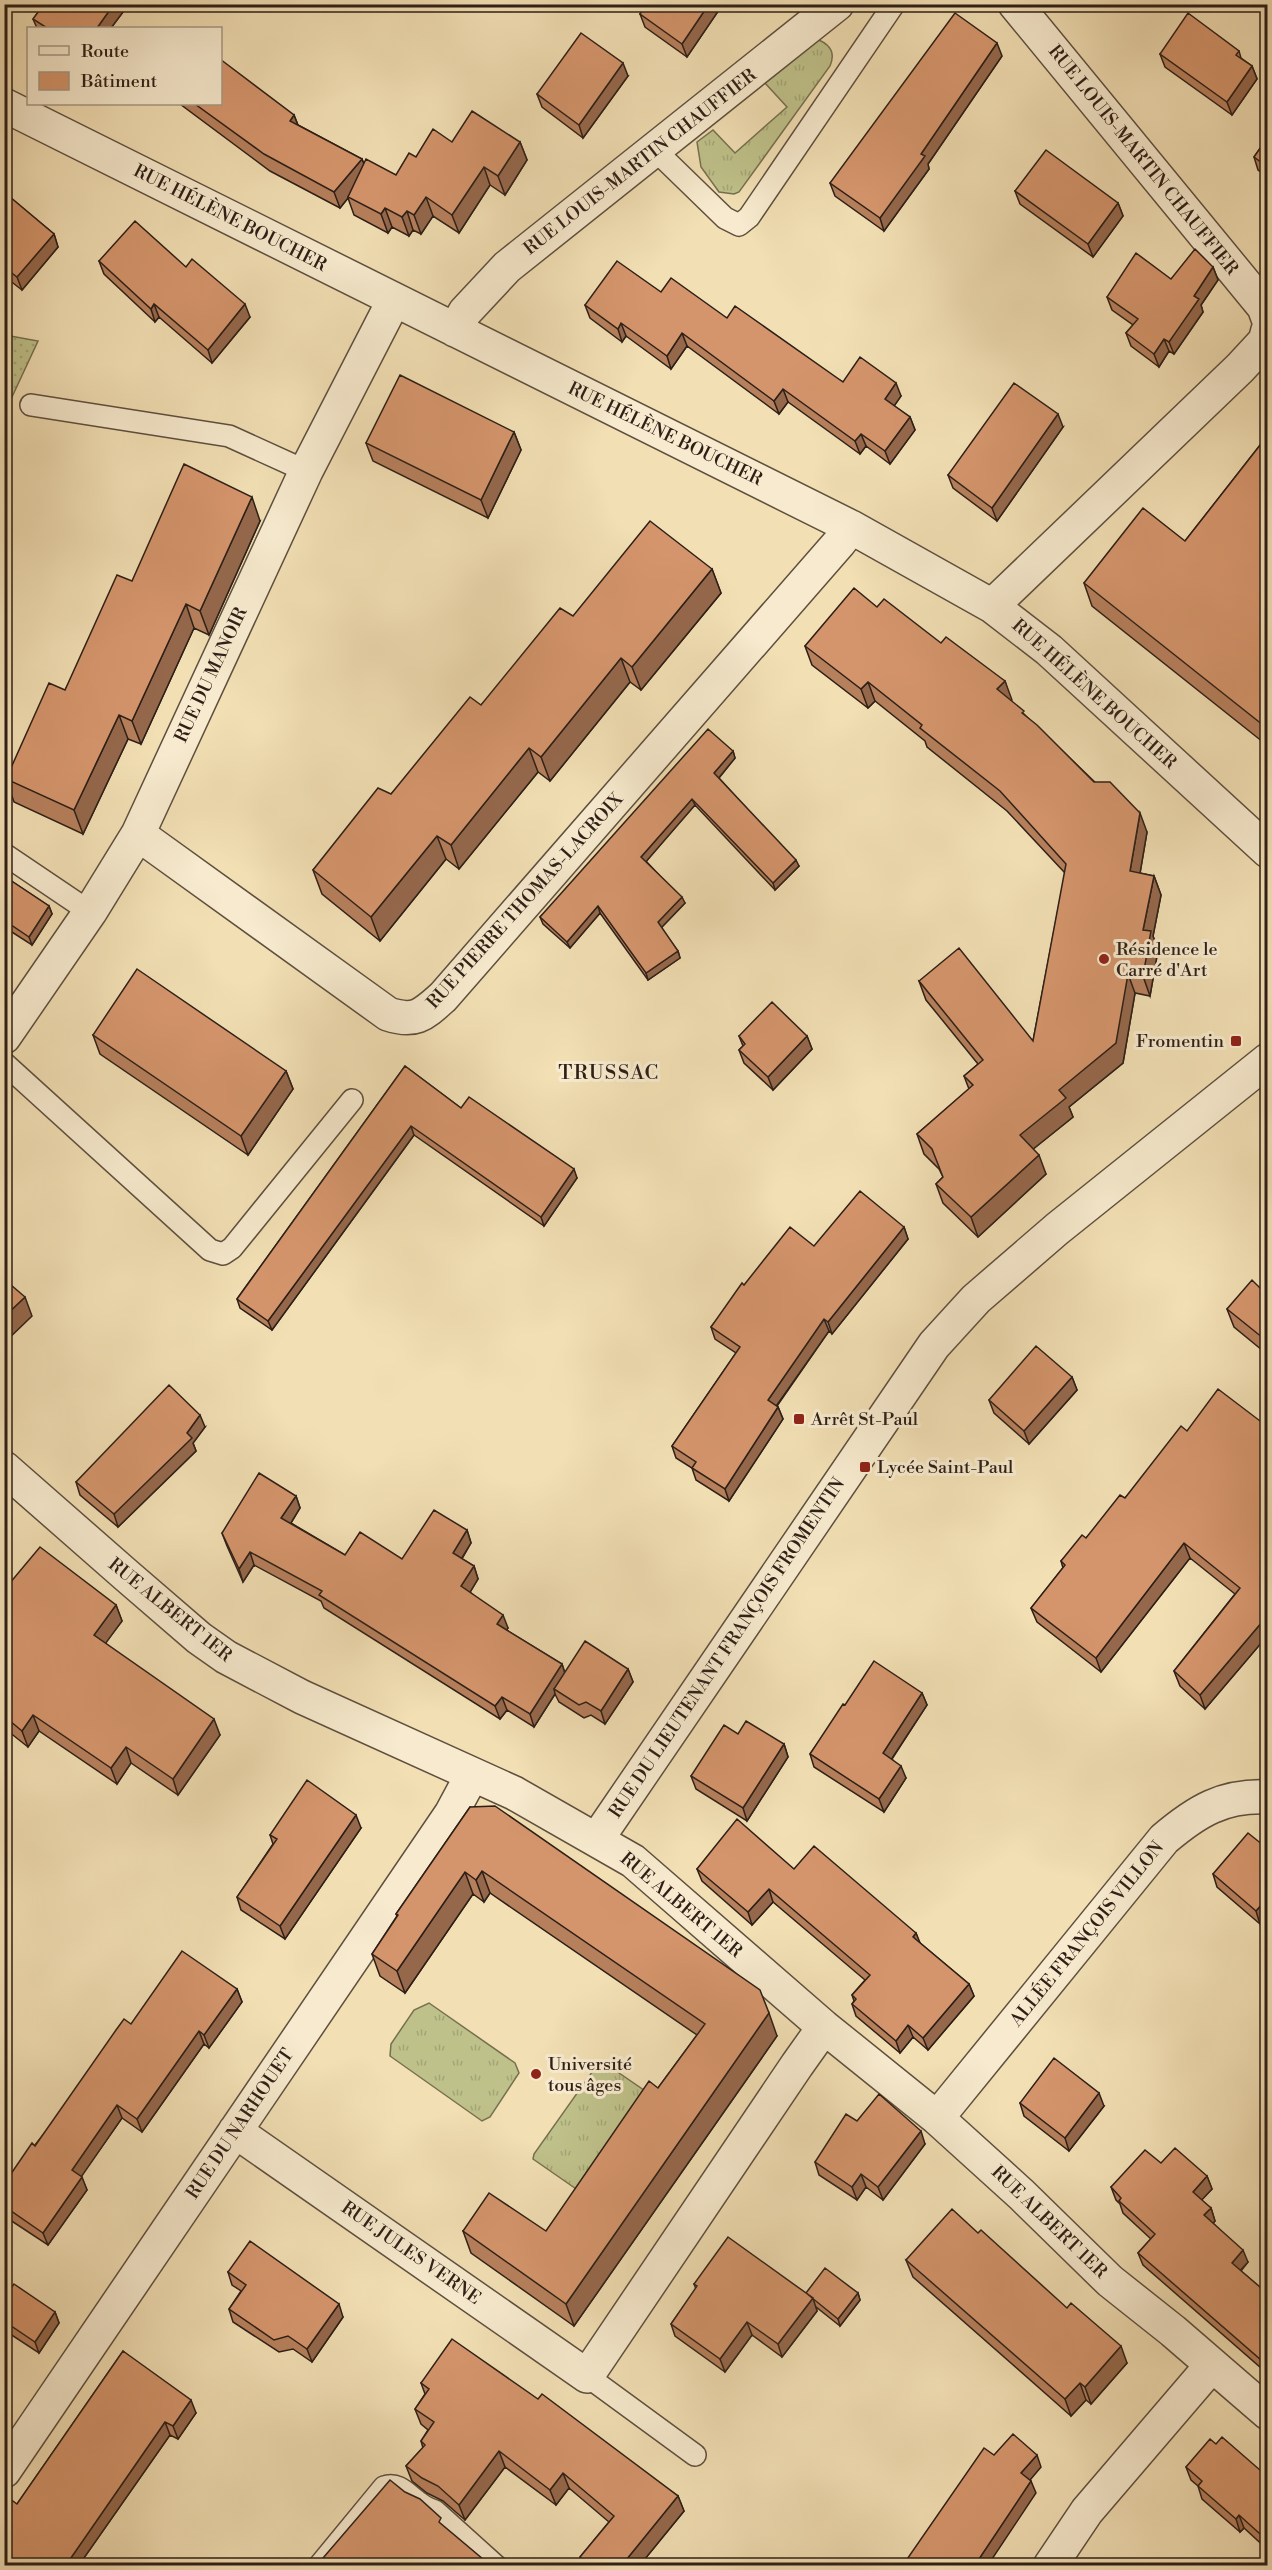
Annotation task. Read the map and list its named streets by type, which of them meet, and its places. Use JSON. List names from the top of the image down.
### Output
{
  "streets": {
    "street": [
      "RUE LOUIS-MARTIN CHAUFFIER",
      "RUE HÉLÈNE BOUCHER",
      "RUE DU MANOIR",
      "RUE PIERRE THOMAS-LACROIX",
      "RUE ALBERT 1ER",
      "RUE DU LIEUTENANT FRANÇOIS FROMENTIN",
      "ALLÉE FRANÇOIS VILLON",
      "RUE DU NARHOUET",
      "RUE JULES VERNE"
    ]
  },
  "crossings": [
    ["RUE LOUIS-MARTIN CHAUFFIER", "RUE HÉLÈNE BOUCHER"],
    ["RUE HÉLÈNE BOUCHER", "RUE DU MANOIR"],
    ["RUE HÉLÈNE BOUCHER", "RUE PIERRE THOMAS-LACROIX"],
    ["RUE DU MANOIR", "RUE PIERRE THOMAS-LACROIX"],
    ["RUE ALBERT 1ER", "RUE DU LIEUTENANT FRANÇOIS FROMENTIN"],
    ["RUE ALBERT 1ER", "ALLÉE FRANÇOIS VILLON"],
    ["RUE ALBERT 1ER", "RUE DU NARHOUET"],
    ["RUE DU NARHOUET", "RUE JULES VERNE"]
  ],
  "districts": ["TRUSSAC"],
  "places": {
    "other": ["Résidence le Carré d'Art", "Université tous âges"],
    "transit": ["Fromentin", "Arrêt St-Paul", "Lycée Saint-Paul"]
  },
  "legend": ["Route", "Bâtiment"]
}
